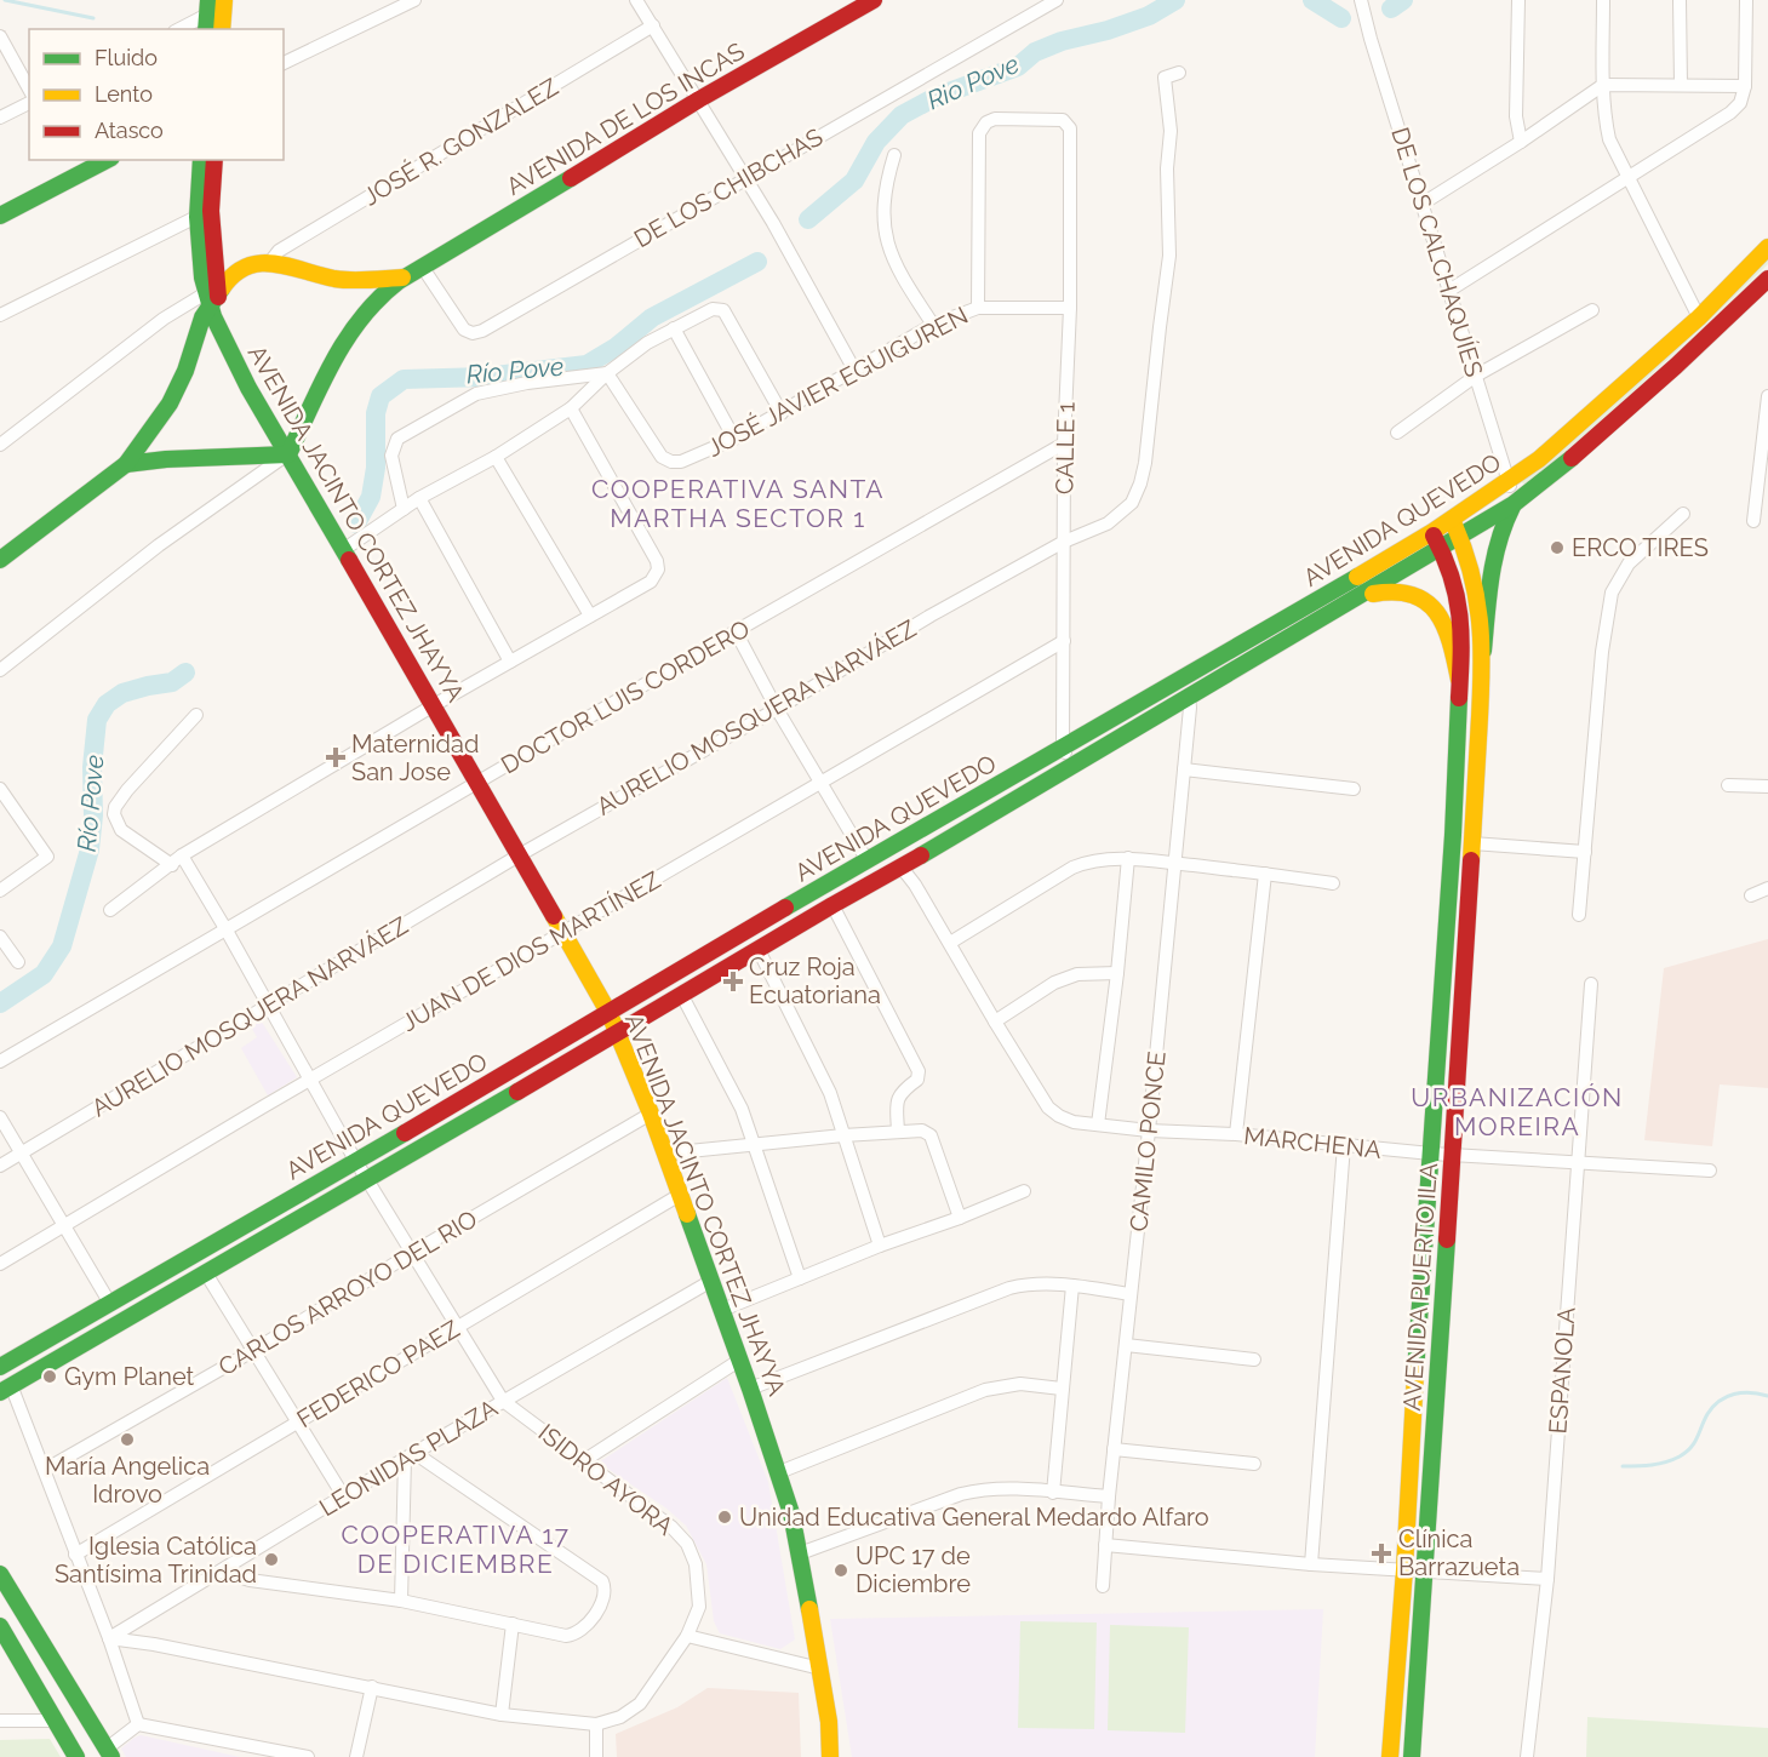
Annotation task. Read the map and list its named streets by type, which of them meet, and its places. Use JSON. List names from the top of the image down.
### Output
{
  "streets": {
    "main road": [
      "AVENIDA DE LOS INCAS",
      "AVENIDA QUEVEDO",
      "AVENIDA JACINTO CORTEZ JHAYYA",
      "AVENIDA PUERTO ILA"
    ],
    "street": [
      "JOSÉ R. GONZALEZ",
      "DE LOS CHIBCHAS",
      "DE LOS CALCHAQUÍES",
      "JOSÉ JAVIER EGUIGUREN",
      "CALLE 1",
      "DOCTOR LUIS CORDERO",
      "AURELIO MOSQUERA NARVÁEZ",
      "JUAN DE DIOS MARTÍNEZ",
      "CAMILO PONCE",
      "MARCHENA",
      "CARLOS ARROYO DEL RIO",
      "ESPANOLA",
      "FEDERICO PAEZ",
      "LEONIDAS PLAZA",
      "ISIDRO AYORA"
    ]
  },
  "crossings": [
    ["AVENIDA DE LOS INCAS", "JOSÉ R. GONZALEZ"],
    ["AVENIDA DE LOS INCAS", "DE LOS CHIBCHAS"],
    ["AVENIDA DE LOS INCAS", "AVENIDA JACINTO CORTEZ JHAYYA"],
    ["DE LOS CALCHAQUÍES", "AVENIDA QUEVEDO"],
    ["JOSÉ JAVIER EGUIGUREN", "CALLE 1"],
    ["CALLE 1", "AVENIDA QUEVEDO"],
    ["CALLE 1", "DOCTOR LUIS CORDERO"],
    ["CALLE 1", "AURELIO MOSQUERA NARVÁEZ"],
    ["CALLE 1", "JUAN DE DIOS MARTÍNEZ"],
    ["AVENIDA QUEVEDO", "AVENIDA JACINTO CORTEZ JHAYYA"],
    ["AVENIDA QUEVEDO", "CAMILO PONCE"],
    ["AVENIDA QUEVEDO", "AVENIDA PUERTO ILA"],
    ["AVENIDA QUEVEDO", "ISIDRO AYORA"],
    ["AVENIDA JACINTO CORTEZ JHAYYA", "DOCTOR LUIS CORDERO"],
    ["AVENIDA JACINTO CORTEZ JHAYYA", "AURELIO MOSQUERA NARVÁEZ"],
    ["AVENIDA JACINTO CORTEZ JHAYYA", "JUAN DE DIOS MARTÍNEZ"],
    ["AVENIDA JACINTO CORTEZ JHAYYA", "CARLOS ARROYO DEL RIO"],
    ["AVENIDA JACINTO CORTEZ JHAYYA", "FEDERICO PAEZ"],
    ["AVENIDA JACINTO CORTEZ JHAYYA", "LEONIDAS PLAZA"],
    ["DOCTOR LUIS CORDERO", "ISIDRO AYORA"],
    ["AURELIO MOSQUERA NARVÁEZ", "ISIDRO AYORA"],
    ["JUAN DE DIOS MARTÍNEZ", "ISIDRO AYORA"],
    ["CAMILO PONCE", "MARCHENA"],
    ["MARCHENA", "AVENIDA PUERTO ILA"],
    ["MARCHENA", "ESPANOLA"],
    ["CARLOS ARROYO DEL RIO", "ISIDRO AYORA"],
    ["FEDERICO PAEZ", "ISIDRO AYORA"],
    ["LEONIDAS PLAZA", "ISIDRO AYORA"]
  ],
  "districts": ["COOPERATIVA SANTA MARTHA SECTOR 1", "URBANIZACIÓN MOREIRA", "COOPERATIVA 17 DE DICIEMBRE"],
  "water": ["Rio Pove", "Río Pove"],
  "places": {
    "other": [
      "ERCO TIRES",
      "Gym Planet",
      "María Angelica Idrovo",
      "Unidad Educativa General Medardo Alfaro",
      "Iglesia Católica Santísima Trinidad",
      "UPC 17 de Diciembre"
    ],
    "health": ["Maternidad San Jose", "Cruz Roja Ecuatoriana", "Clínica Barrazueta"]
  },
  "legend": ["Fluido", "Lento", "Atasco"]
}
